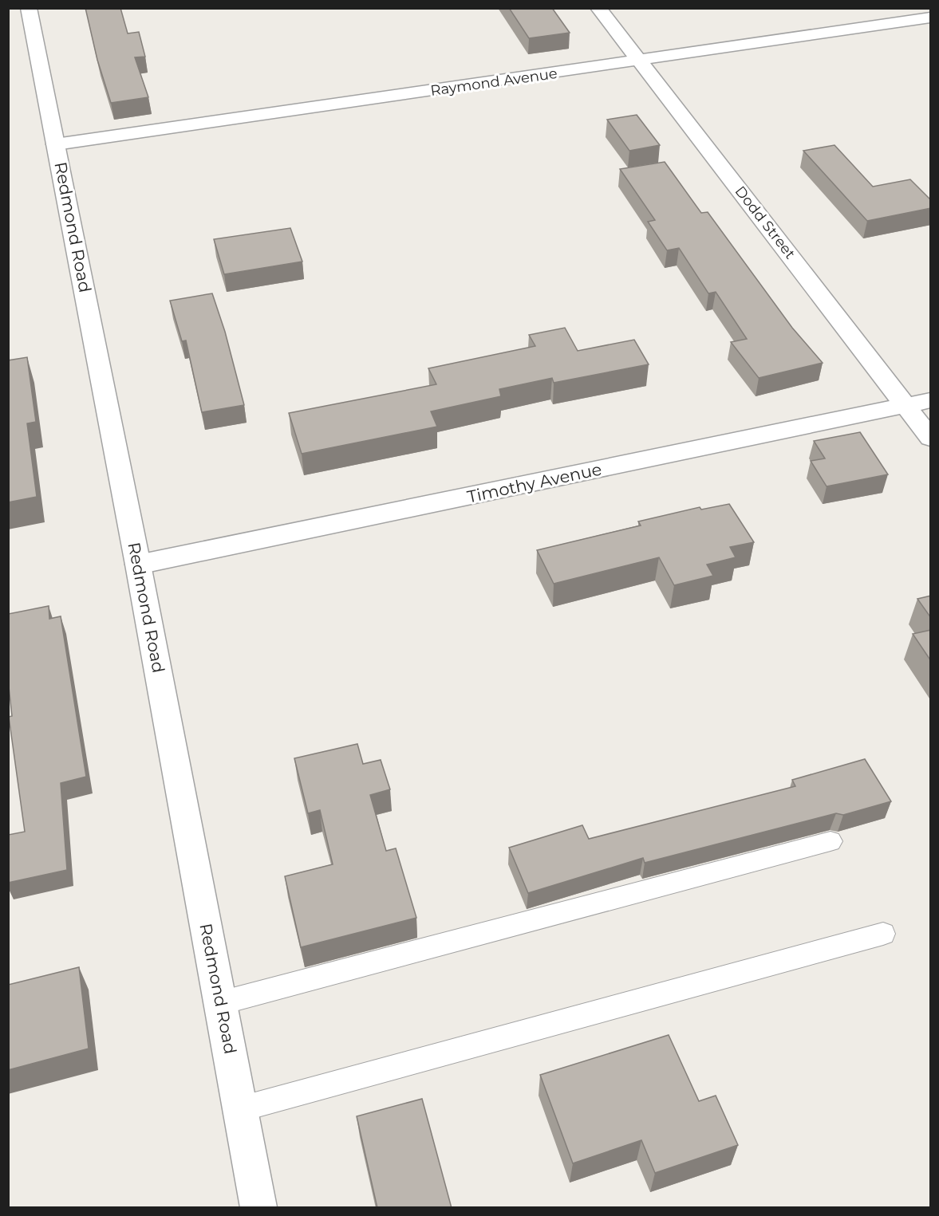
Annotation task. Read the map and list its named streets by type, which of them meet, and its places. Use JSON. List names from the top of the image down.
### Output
{
  "streets": {
    "street": [
      "Raymond Avenue",
      "Dodd Street",
      "Redmond Road",
      "Timothy Avenue"
    ]
  },
  "crossings": [
    ["Raymond Avenue", "Dodd Street"],
    ["Raymond Avenue", "Redmond Road"],
    ["Dodd Street", "Timothy Avenue"],
    ["Redmond Road", "Timothy Avenue"]
  ]
}
